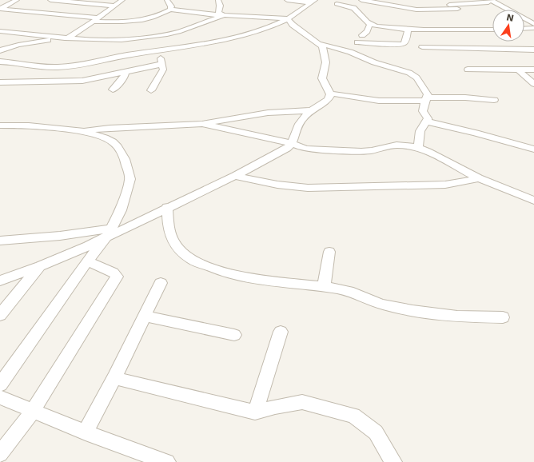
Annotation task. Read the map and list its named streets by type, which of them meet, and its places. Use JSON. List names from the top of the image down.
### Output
{
  "north": "top"
}
